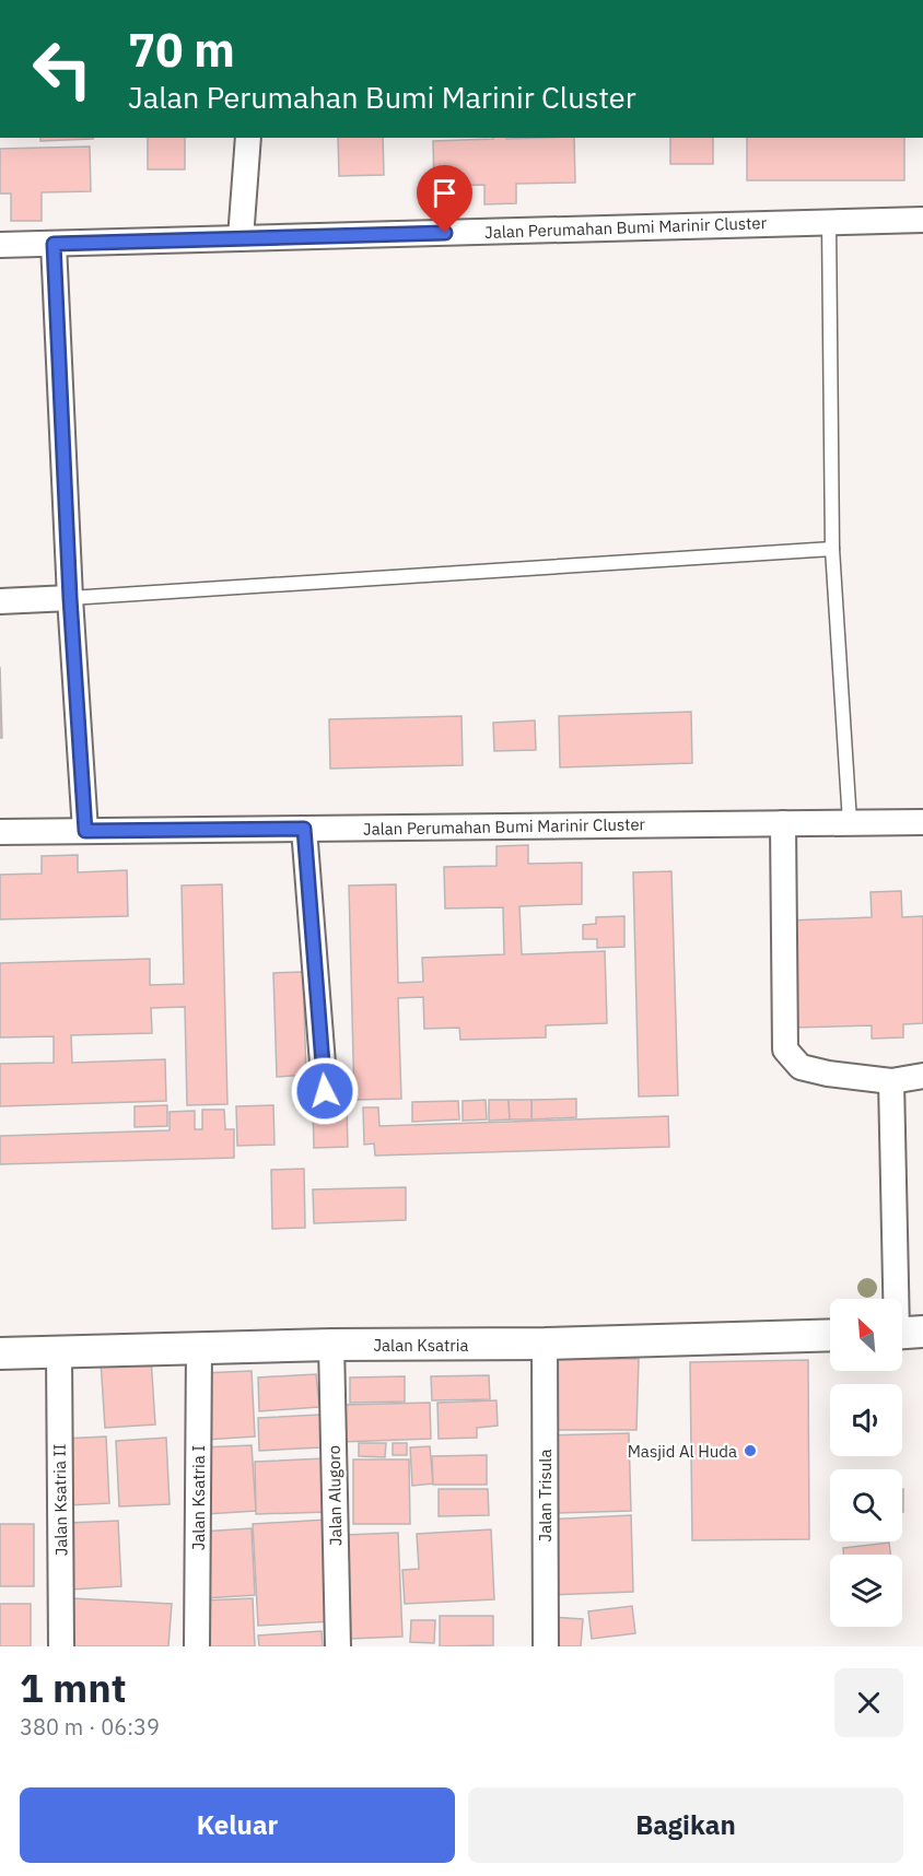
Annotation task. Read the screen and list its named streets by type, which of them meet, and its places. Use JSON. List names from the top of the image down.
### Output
{
  "streets": {
    "street": [
      "Jalan Perumahan Bumi Marinir Cluster",
      "Jalan Ksatria",
      "Jalan Alugoro",
      "Jalan Trisula",
      "Jalan Ksatria I",
      "Jalan Ksatria II"
    ]
  },
  "crossings": [
    ["Jalan Ksatria", "Jalan Alugoro"],
    ["Jalan Ksatria", "Jalan Trisula"],
    ["Jalan Ksatria", "Jalan Ksatria I"],
    ["Jalan Ksatria", "Jalan Ksatria II"]
  ],
  "places": ["Masjid Al Huda"],
  "north": "top left",
  "page": {
    "turn": ["70 m", "Jalan Perumahan Bumi Marinir Cluster"],
    "heading": ["1 mnt", "380 m · 06:39"],
    "buttons": ["Keluar", "Bagikan"]
  }
}
